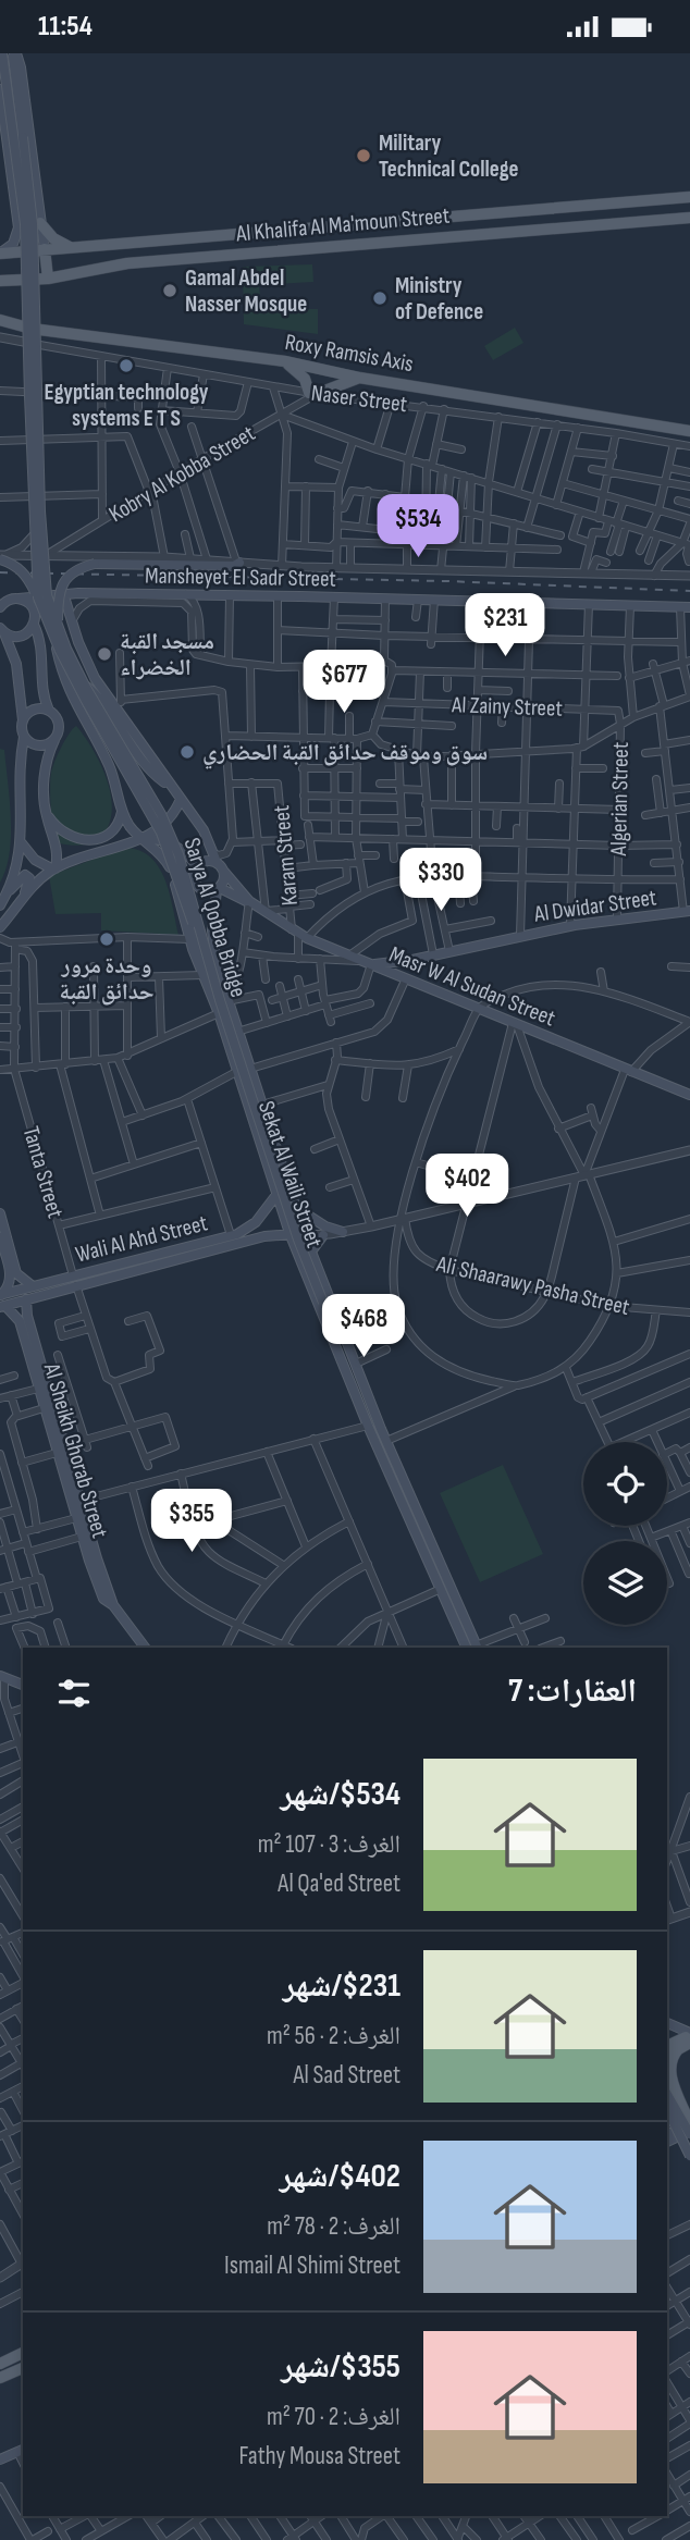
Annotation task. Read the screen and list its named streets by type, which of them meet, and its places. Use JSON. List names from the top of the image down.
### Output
{
  "streets": {
    "main road": [
      "Al Khalifa Al Ma'moun Street",
      "Roxy Ramsis Axis",
      "Mansheyet El Sadr Street",
      "Al Dwidar Street",
      "Sarya Al Qobba Bridge",
      "Masr W Al Sudan Street",
      "Sekat Al Waili Street",
      "Wali Al Ahd Street",
      "Al Sheikh Ghorab Street"
    ],
    "street": [
      "Naser Street",
      "Kobry Al Kobba Street",
      "Al Zainy Street",
      "Algerian Street",
      "Karam Street",
      "Tanta Street",
      "Ali Shaarawy Pasha Street"
    ]
  },
  "crossings": [
    ["Naser Street", "Kobry Al Kobba Street"],
    ["Al Zainy Street", "Algerian Street"],
    ["Algerian Street", "Al Dwidar Street"],
    ["Karam Street", "Al Dwidar Street"],
    ["Karam Street", "Masr W Al Sudan Street"],
    ["Al Dwidar Street", "Masr W Al Sudan Street"],
    ["Sarya Al Qobba Bridge", "Sekat Al Waili Street"],
    ["Masr W Al Sudan Street", "Sekat Al Waili Street"],
    ["Tanta Street", "Wali Al Ahd Street"],
    ["Sekat Al Waili Street", "Wali Al Ahd Street"],
    ["Wali Al Ahd Street", "Al Sheikh Ghorab Street"]
  ],
  "places": [
    "Military Technical College",
    "Gamal Abdel Nasser Mosque",
    "Ministry of Defence",
    "Egyptian technology systems E T S",
    "مسجد القبة الخضراء",
    "سوق وموقف حدائق القبة الحضاري",
    "وحدة مرور حدائق القبة"
  ],
  "page": {
    "status": "11:54",
    "price": [
      "$534",
      "$231",
      "$677",
      "$330",
      "$402",
      "$468",
      "$355"
    ],
    "heading": "العقارات: 7",
    "list": [
      {
        "name": "$534/شهر",
        "note": "الغرف: 3 · 107 m² · Al Qa'ed Street"
      },
      {
        "name": "$231/شهر",
        "note": "الغرف: 2 · 56 m² · Al Sad Street"
      },
      {
        "name": "$402/شهر",
        "note": "الغرف: 2 · 78 m² · Ismail Al Shimi Street"
      },
      {
        "name": "$355/شهر",
        "note": "الغرف: 2 · 70 m² · Fathy Mousa Street"
      }
    ]
  }
}
